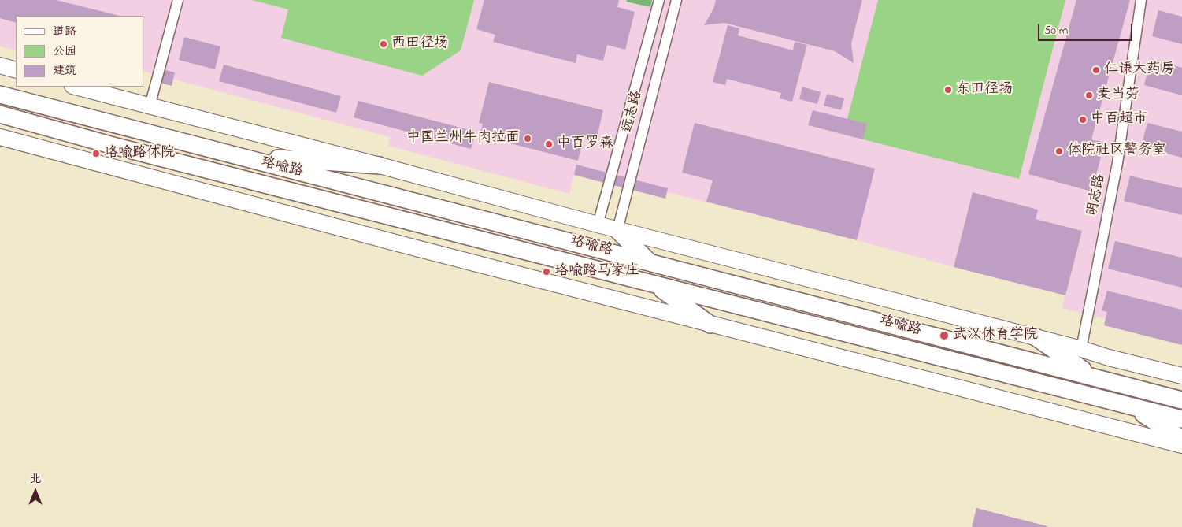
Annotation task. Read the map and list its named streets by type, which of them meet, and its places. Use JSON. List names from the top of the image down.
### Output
{
  "streets": {
    "highway": ["珞喻路"],
    "street": ["远志路", "明志路"]
  },
  "places": [
    "西田径场",
    "仁谦大药房",
    "东田径场",
    "麦当劳",
    "中百超市",
    "中国兰州牛肉拉面",
    "中百罗森",
    "体院社区警务室",
    "珞喻路体院",
    "珞喻路马家庄",
    "武汉体育学院"
  ],
  "legend": ["道路", "公园", "建筑"],
  "scale_bar": "50 m",
  "north": "top"
}
